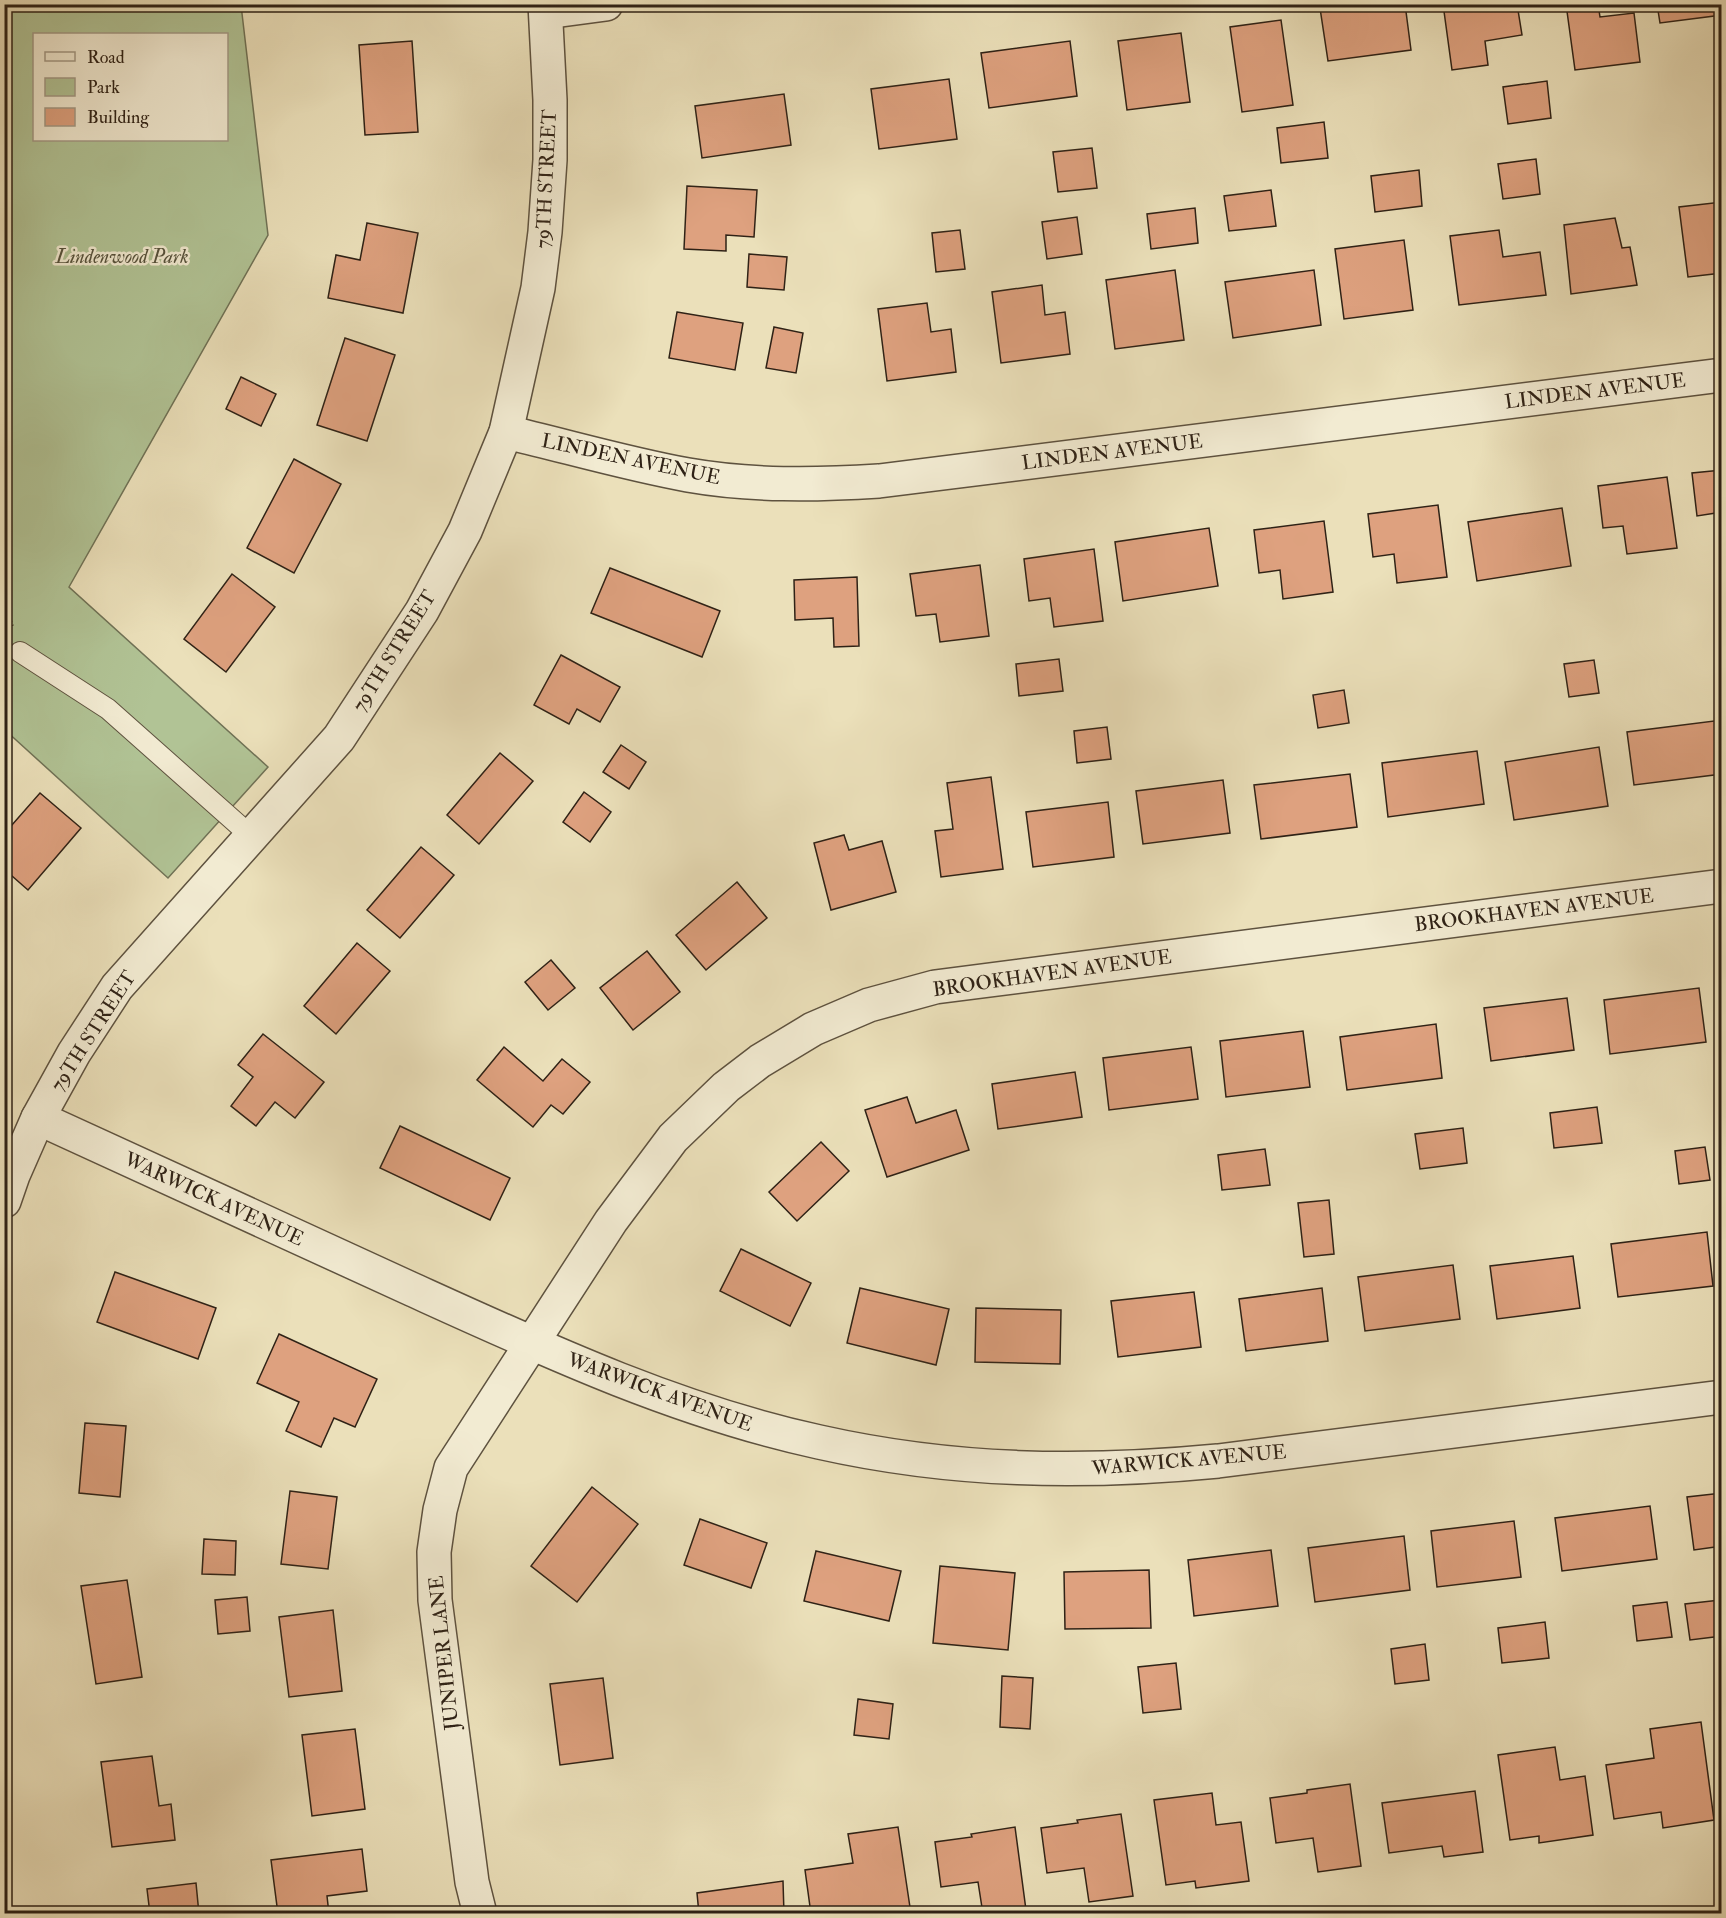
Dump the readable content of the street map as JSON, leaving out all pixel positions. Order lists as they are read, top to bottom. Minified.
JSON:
{"streets":{"street":["79TH STREET","LINDEN AVENUE","BROOKHAVEN AVENUE","WARWICK AVENUE","JUNIPER LANE"]},"crossings":[["79TH STREET","LINDEN AVENUE"],["79TH STREET","WARWICK AVENUE"],["BROOKHAVEN AVENUE","WARWICK AVENUE"],["BROOKHAVEN AVENUE","JUNIPER LANE"],["WARWICK AVENUE","JUNIPER LANE"]],"parks":["Lindenwood Park"],"legend":["Road","Park","Building"]}
